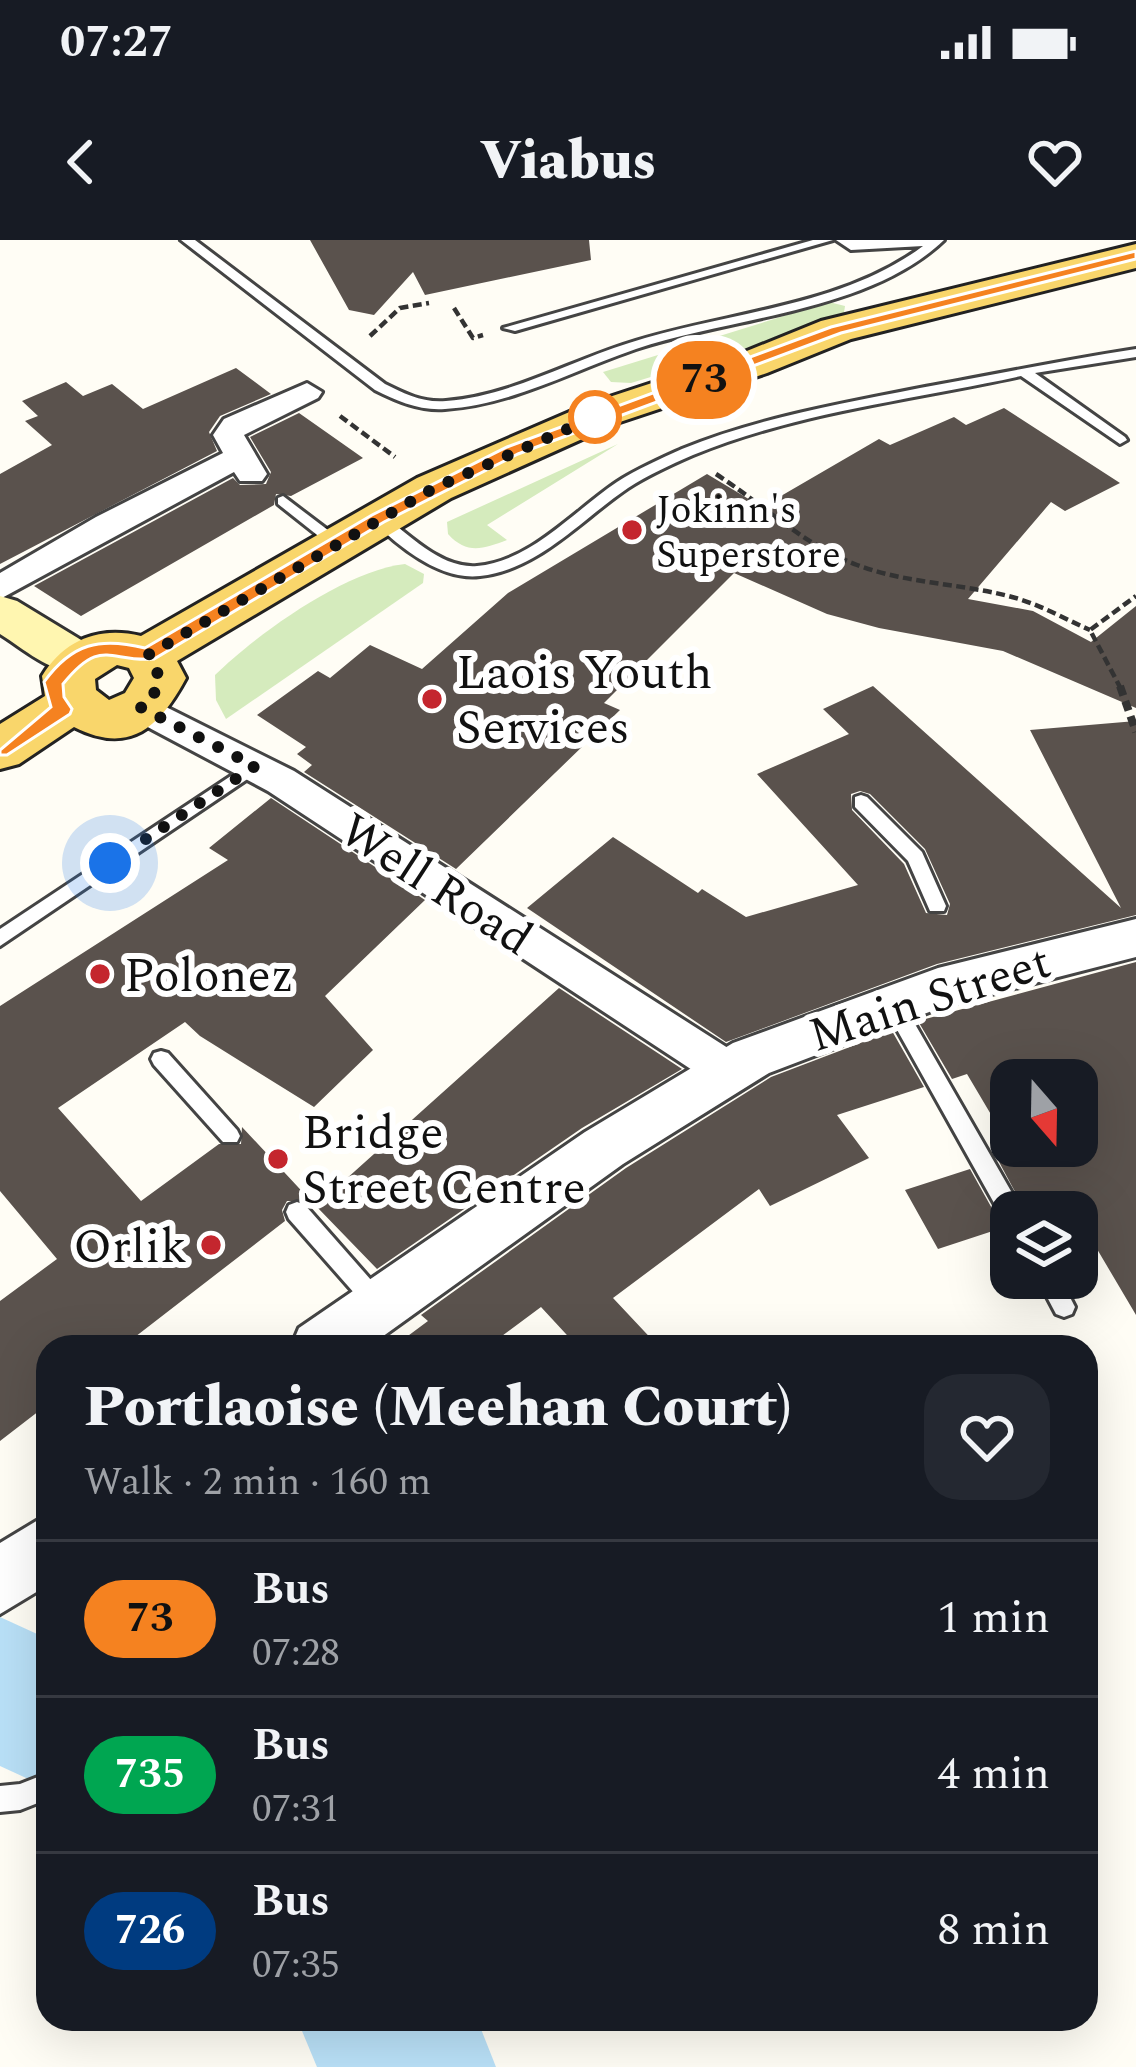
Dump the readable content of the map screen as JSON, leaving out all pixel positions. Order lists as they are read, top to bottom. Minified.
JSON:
{"streets":{"street":["Well Road","Main Street"]},"crossings":[["Well Road","Main Street"]],"places":["Jokinn's Superstore","Laois Youth Services","Polonez","Bridge Street Centre","Orlik"],"lines":["bus line 73"],"north":"bottom","page":{"status":"07:27","header":"Viabus","on_map":"73","heading":["Portlaoise (Meehan Court)","Walk · 2 min · 160 m"],"list":[{"mark":"73","name":"Bus","note":"07:28","value":"1 min"},{"mark":"735","name":"Bus","note":"07:31","value":"4 min"},{"mark":"726","name":"Bus","note":"07:35","value":"8 min"}]}}
